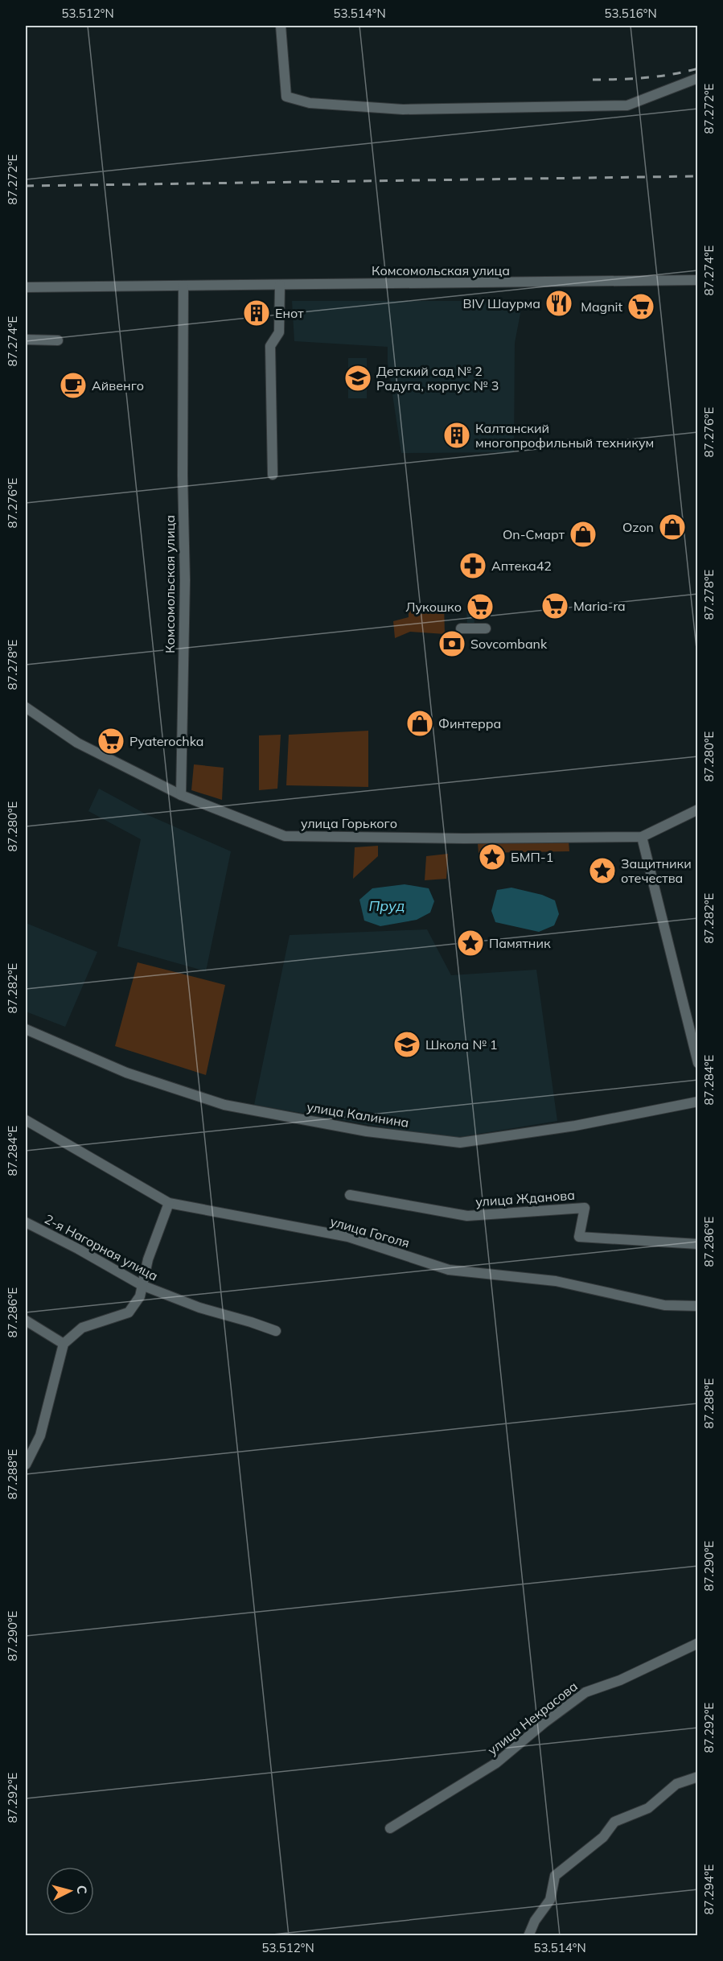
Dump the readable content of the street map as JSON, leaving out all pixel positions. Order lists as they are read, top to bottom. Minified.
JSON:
{"streets":{"street":["Комсомольская улица","улица Горького","улица Калинина","улица Жданова","улица Гоголя","2-я Нагорная улица","улица Некрасова"]},"crossings":[["Комсомольская улица","улица Горького"]],"water":["Пруд"],"places":{"restaurant":["BIV Шаурма"],"supermarket":["Magnit","Maria-ra","Лукошко","Pyaterochka"],"building":["Енот","Калтанский многопрофильный техникум"],"school or university":["Детский сад № 2 Радуга, корпус № 3","Школа № 1"],"cafe":["Айвенго"],"shop":["Ozon","On-Смарт","Финтерра"],"pharmacy":["Аптека42"],"bank":["Sovcombank"],"place":["БМП-1","Защитники отечества","Памятник"]},"north":"right","coordinates":["53.512°N","53.514°N","53.516°N","87.272°E","87.274°E","87.276°E","87.278°E","87.280°E","87.282°E","87.284°E","87.286°E","87.288°E","87.290°E","87.292°E","87.294°E"]}
